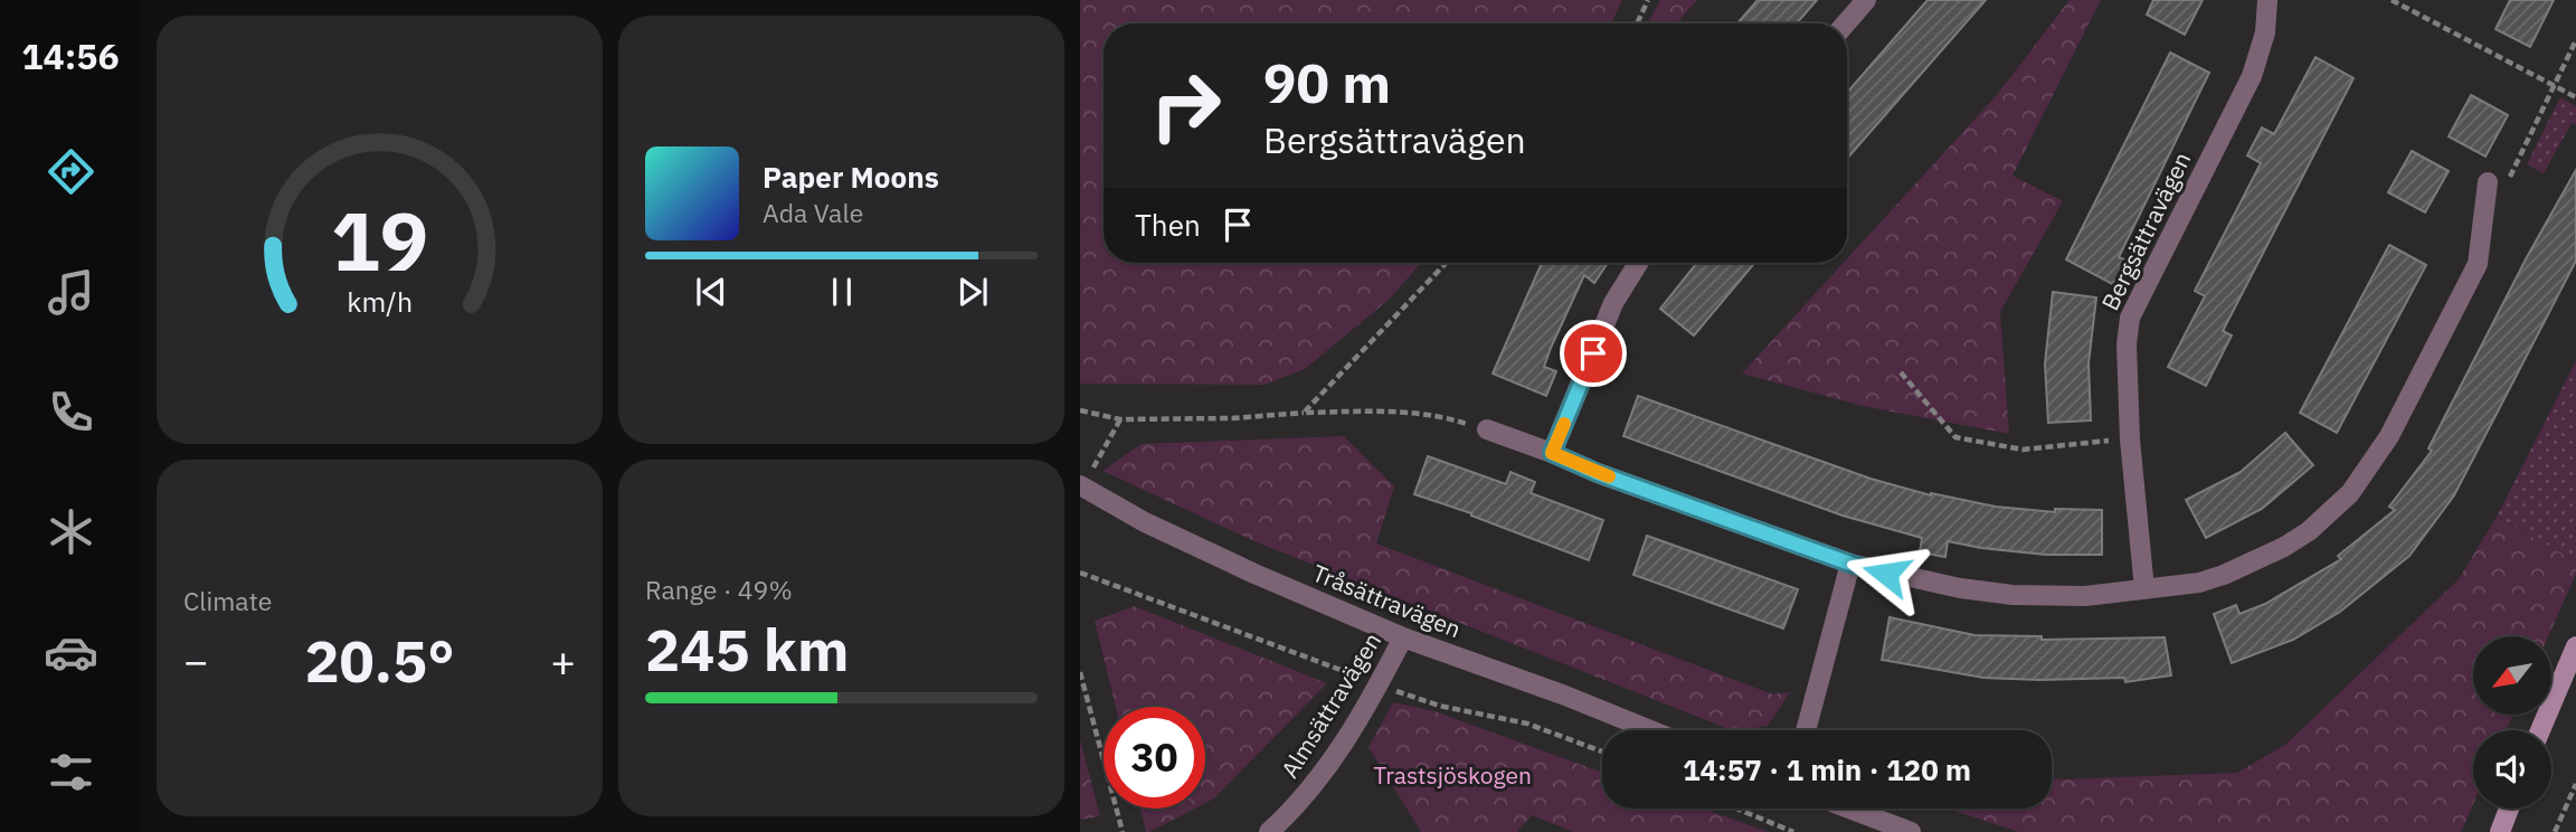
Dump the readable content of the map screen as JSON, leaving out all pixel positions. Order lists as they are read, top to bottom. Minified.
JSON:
{"streets":{"street":["Bergsättravägen","Tråsättravägen","Almsättravägen"]},"crossings":[["Tråsättravägen","Almsättravägen"]],"parks":["Trastsjöskogen"],"north":"bottom left","page":{"tabs":"14:56","turn":["90 m","Bergsättravägen"],"song":["Paper Moons","Ada Vale"],"then":"Then","tile":["Climate",["Range · 49%","245 km"]],"heat":["−","20.5°","+"],"limit":"30","trip":"14:57 · 1 min · 120 m","gauge":["19","km/h"]}}
